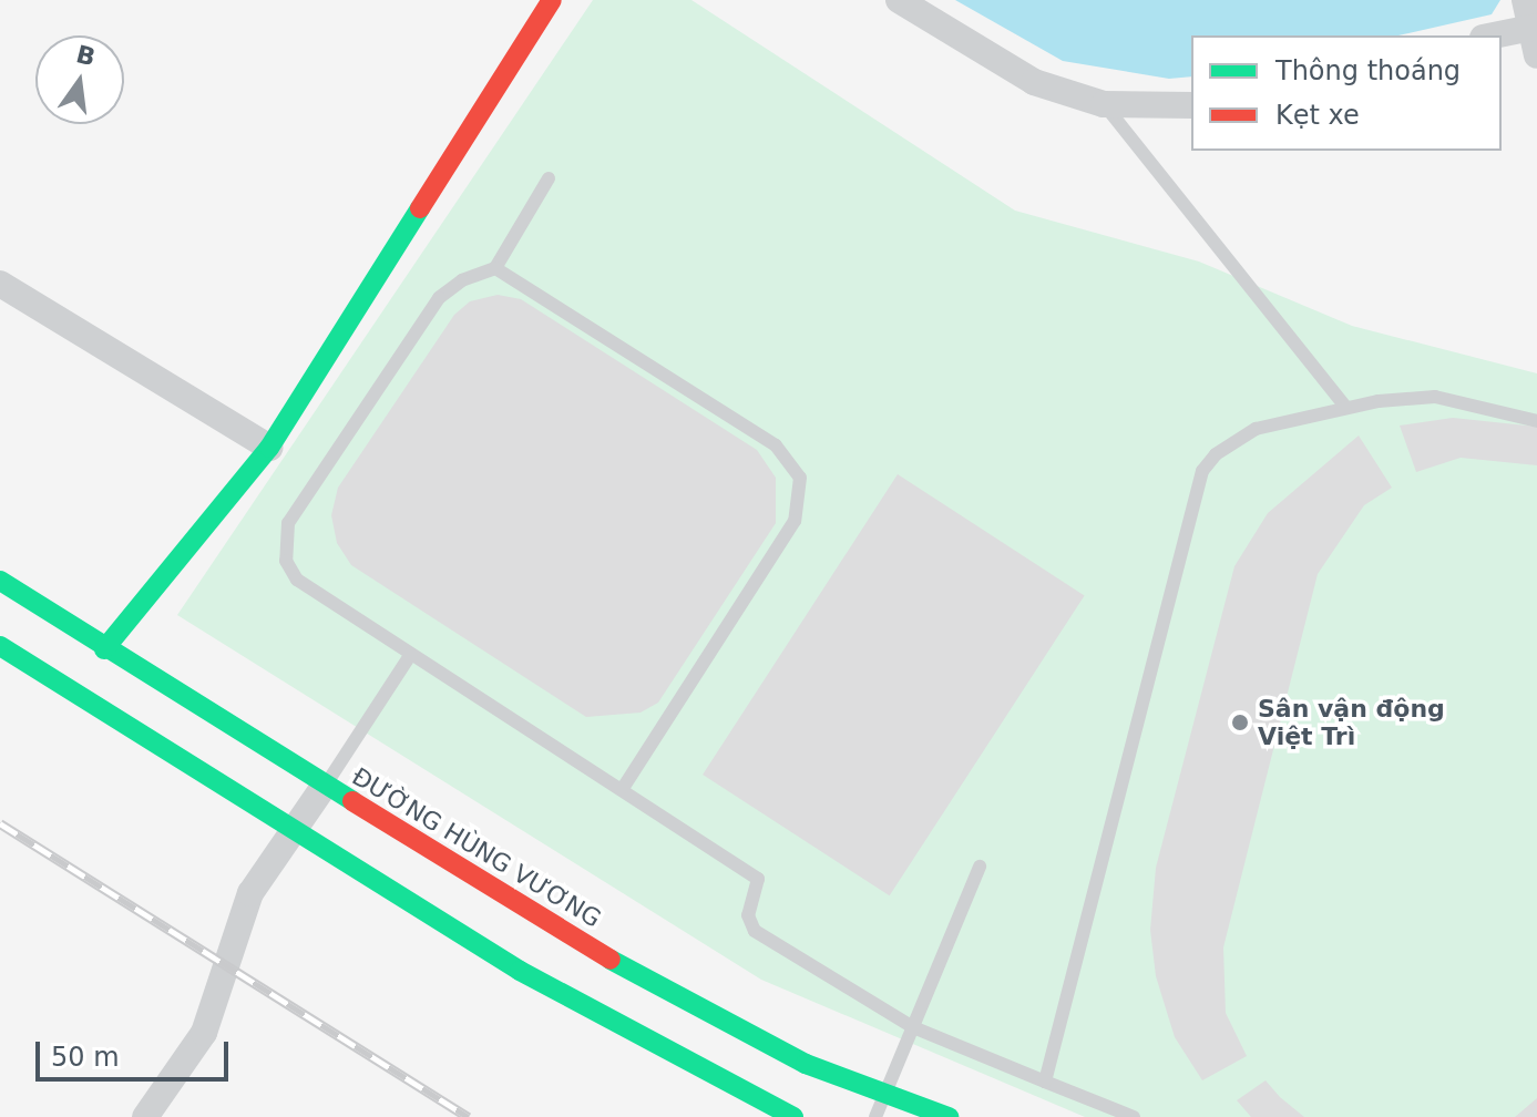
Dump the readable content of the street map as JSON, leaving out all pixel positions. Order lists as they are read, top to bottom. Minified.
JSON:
{"streets":{"main road":["ĐƯỜNG HÙNG VƯƠNG"]},"places":["Sân vận động Việt Trì"],"legend":["Thông thoáng","Kẹt xe"],"scale_bar":"50 m","north":"top"}
